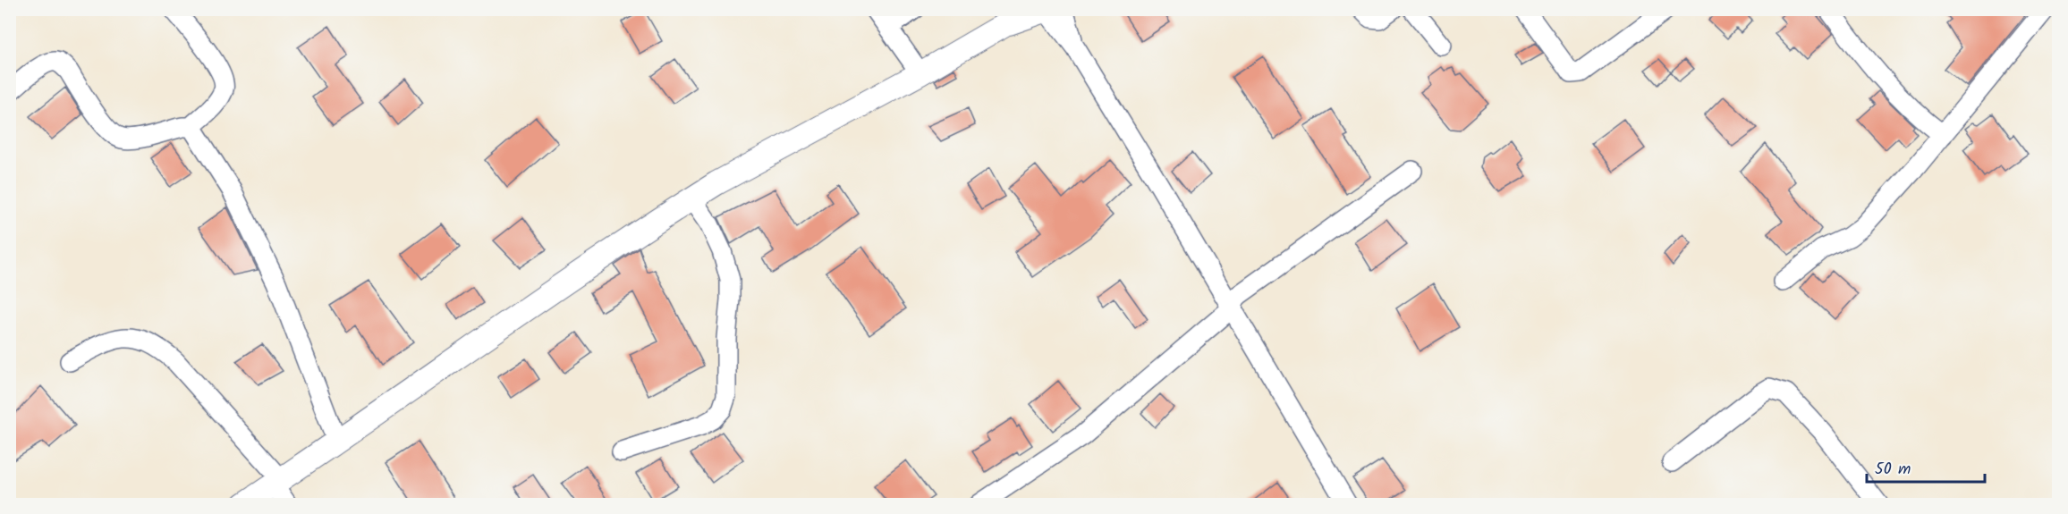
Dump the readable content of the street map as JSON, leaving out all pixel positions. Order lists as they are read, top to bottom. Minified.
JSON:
{"scale_bar":"50 m"}
